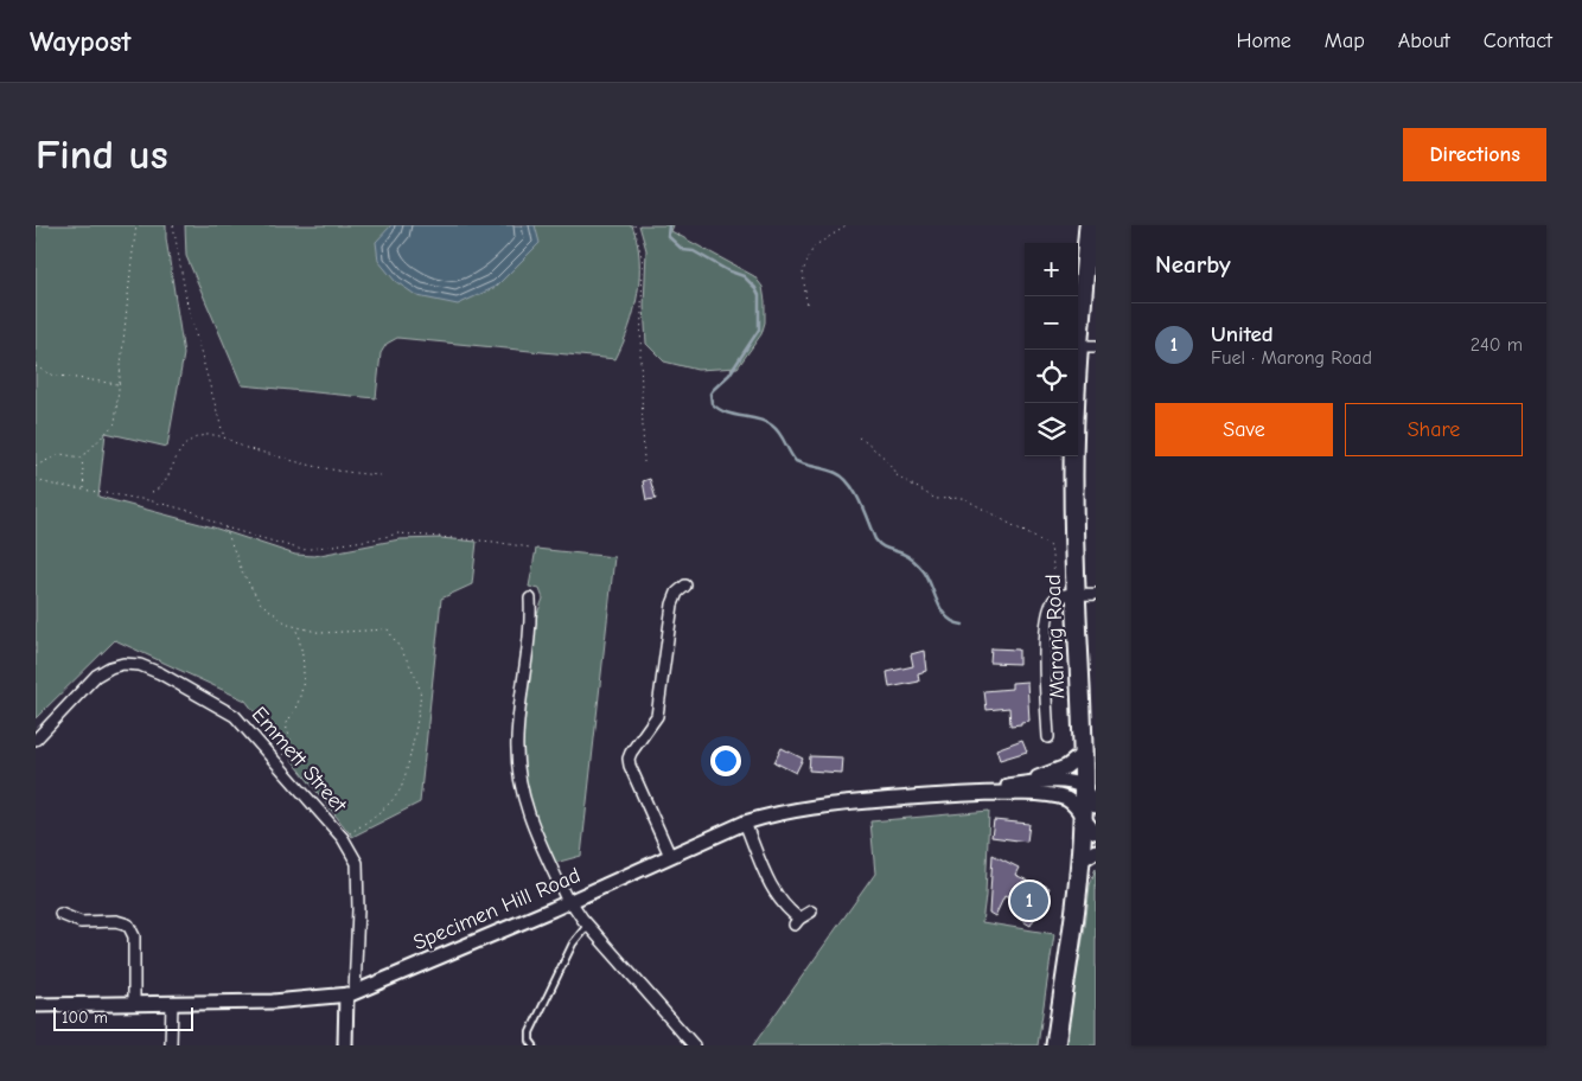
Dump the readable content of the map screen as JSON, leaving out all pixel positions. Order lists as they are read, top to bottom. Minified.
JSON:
{"streets":{"highway":["Marong Road"],"main road":["Specimen Hill Road"],"street":["Emmett Street"]},"crossings":[["Marong Road","Specimen Hill Road"],["Emmett Street","Specimen Hill Road"]],"scale_bar":"100 m","page":{"header":"Waypost","nav":["Home","Map","About","Contact"],"buttons":["Directions",["Save","Share"]],"title":"Find us","heading":"Nearby","map_buttons":["+","−"],"list":[{"mark":"1","name":"United","note":"Fuel · Marong Road","value":"240 m"}],"pins":"1","scale":"100 m"}}
